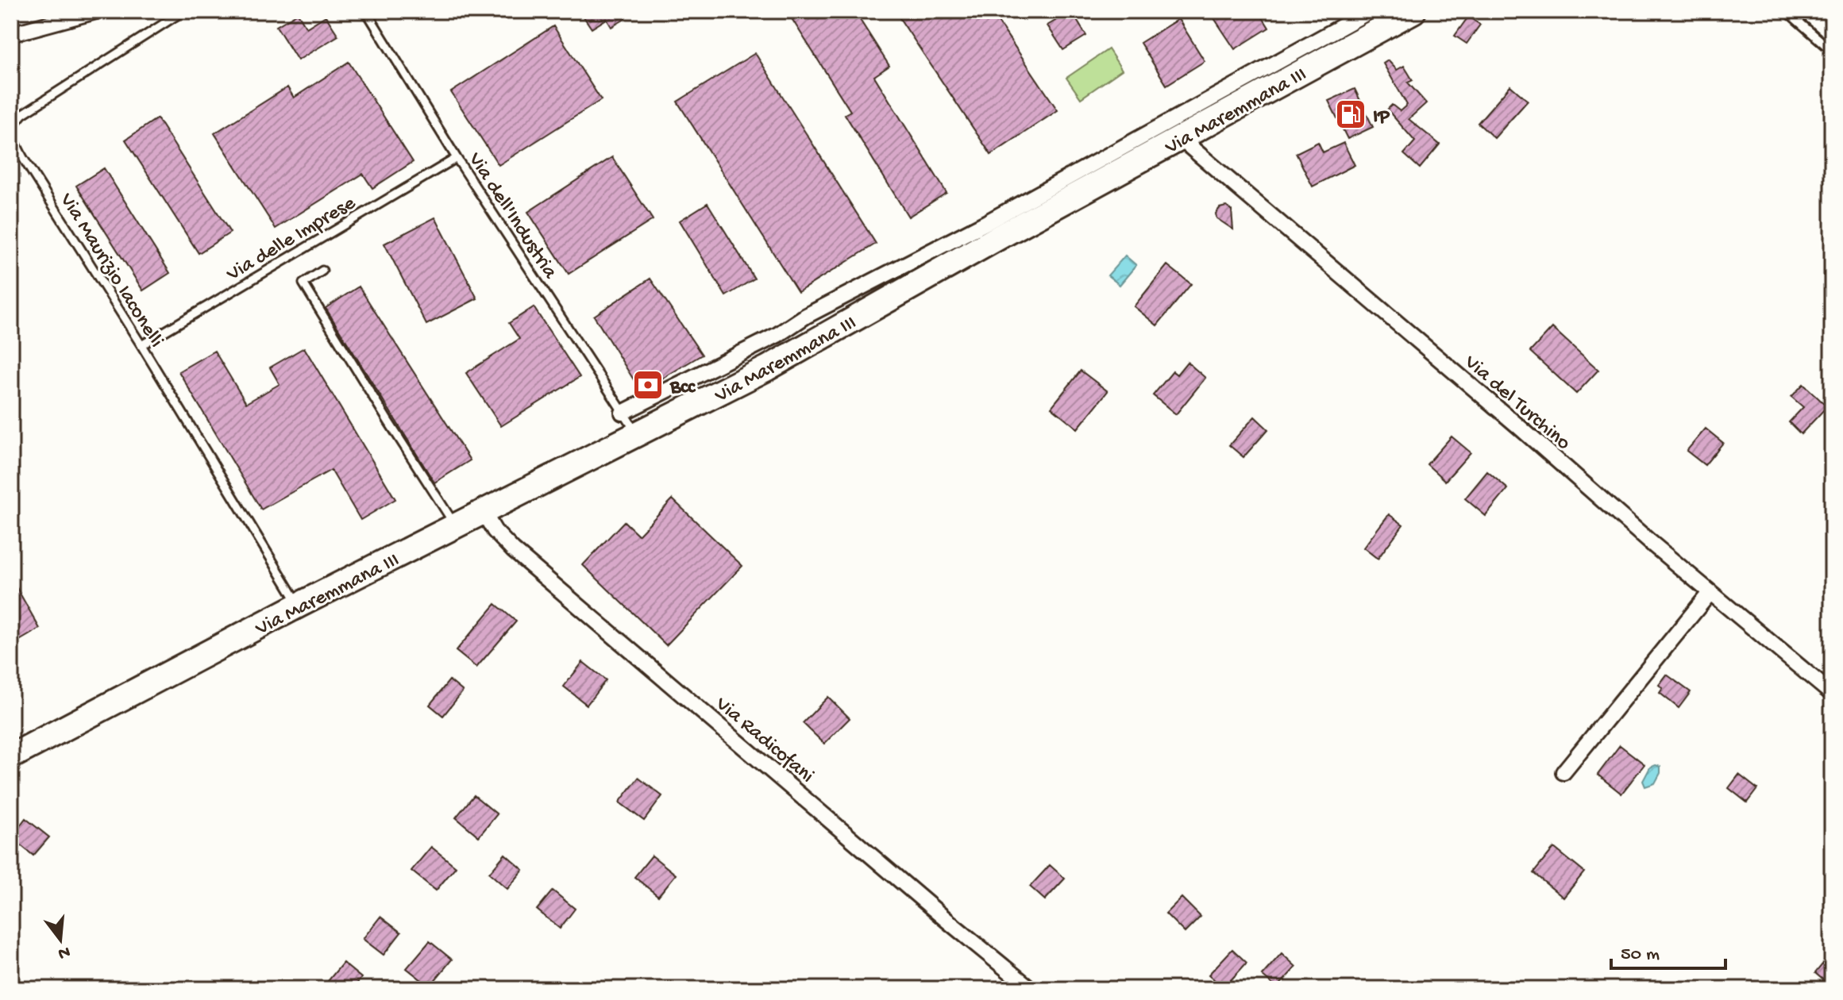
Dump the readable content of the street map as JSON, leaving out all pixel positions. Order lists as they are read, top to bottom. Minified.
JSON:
{"streets":{"main road":["Via Maremmana III"],"street":["Via del Turchino","Via Radicofani"],"lane":["Via dell'Industria","Via delle Imprese","Via Maurizio Iaconelli"]},"crossings":[["Via Maremmana III","Via dell'Industria"],["Via Maremmana III","Via Maurizio Iaconelli"],["Via Maremmana III","Via del Turchino"],["Via Maremmana III","Via Radicofani"],["Via dell'Industria","Via delle Imprese"],["Via delle Imprese","Via Maurizio Iaconelli"]],"places":{"fuel station":["IP"],"bank":["Bcc"]},"scale_bar":"50 m","north":"bottom"}
